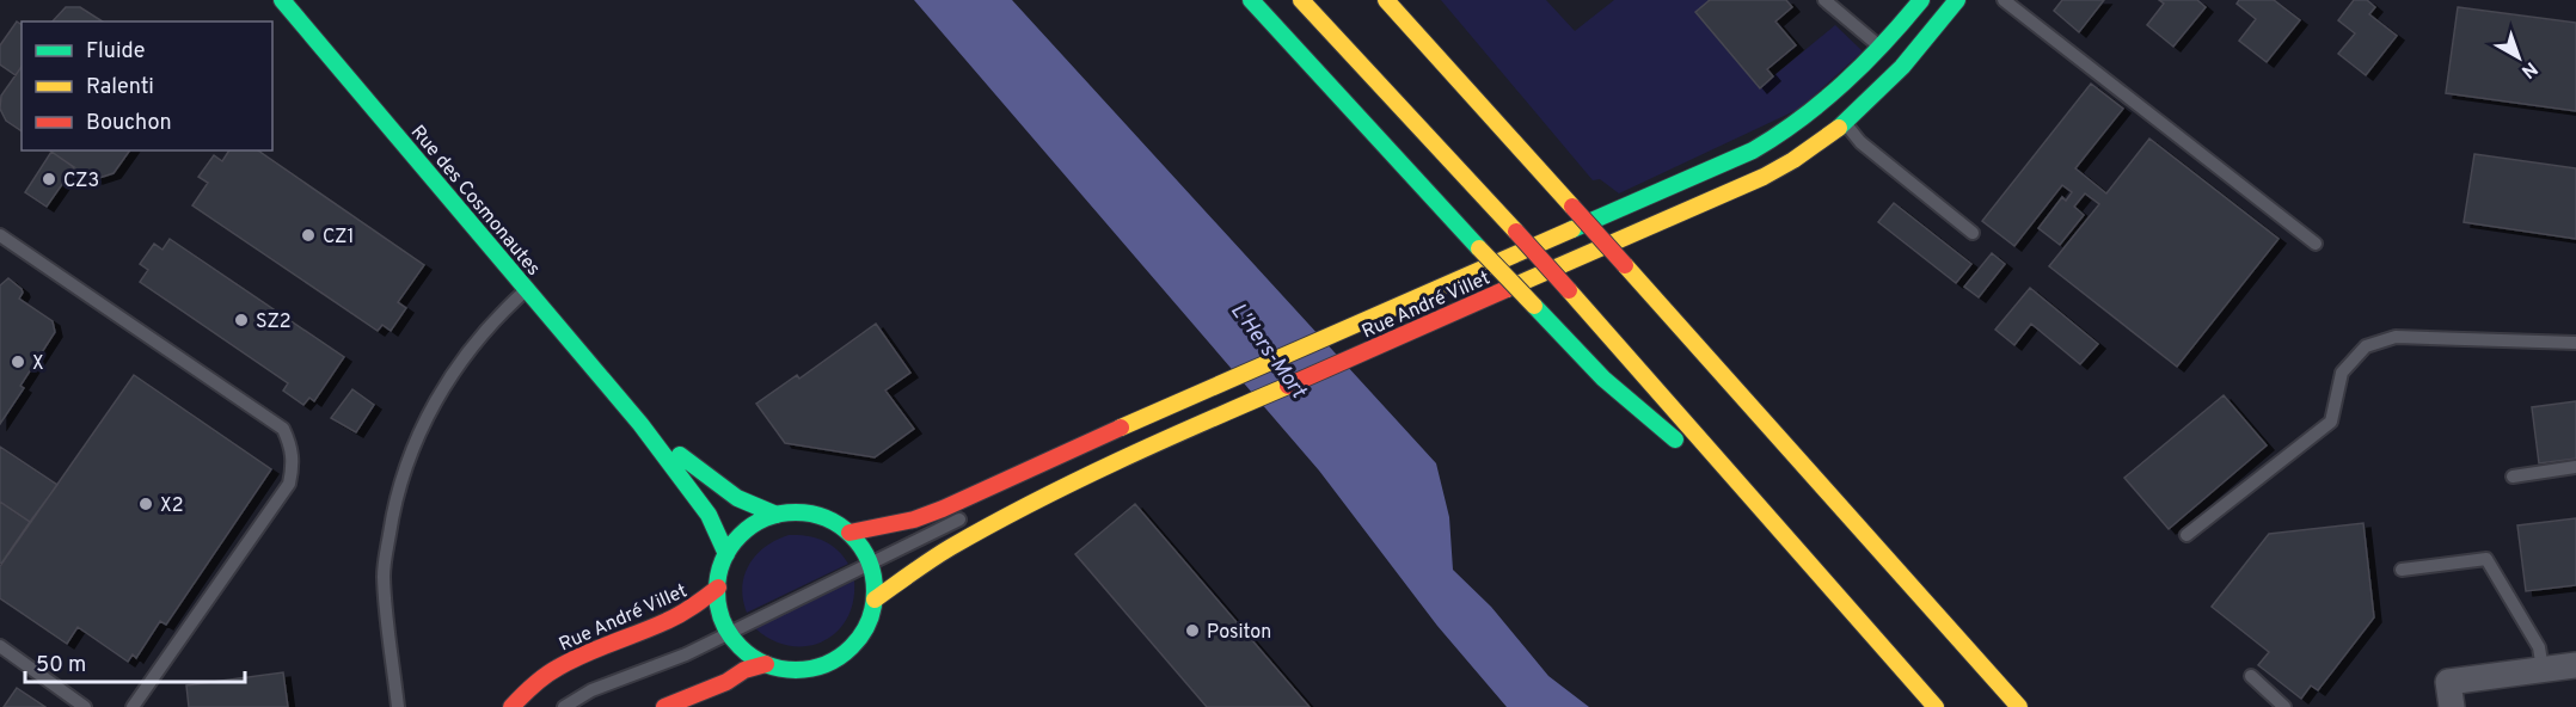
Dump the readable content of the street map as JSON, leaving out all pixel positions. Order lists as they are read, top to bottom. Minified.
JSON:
{"streets":{"main road":["Rue des Cosmonautes","Rue André Villet"]},"water":["L'Hers-Mort"],"places":["CZ3","CZ1","SZ2","X","X2","Positon"],"legend":["Fluide","Ralenti","Bouchon"],"scale_bar":"50 m","north":"bottom right"}
